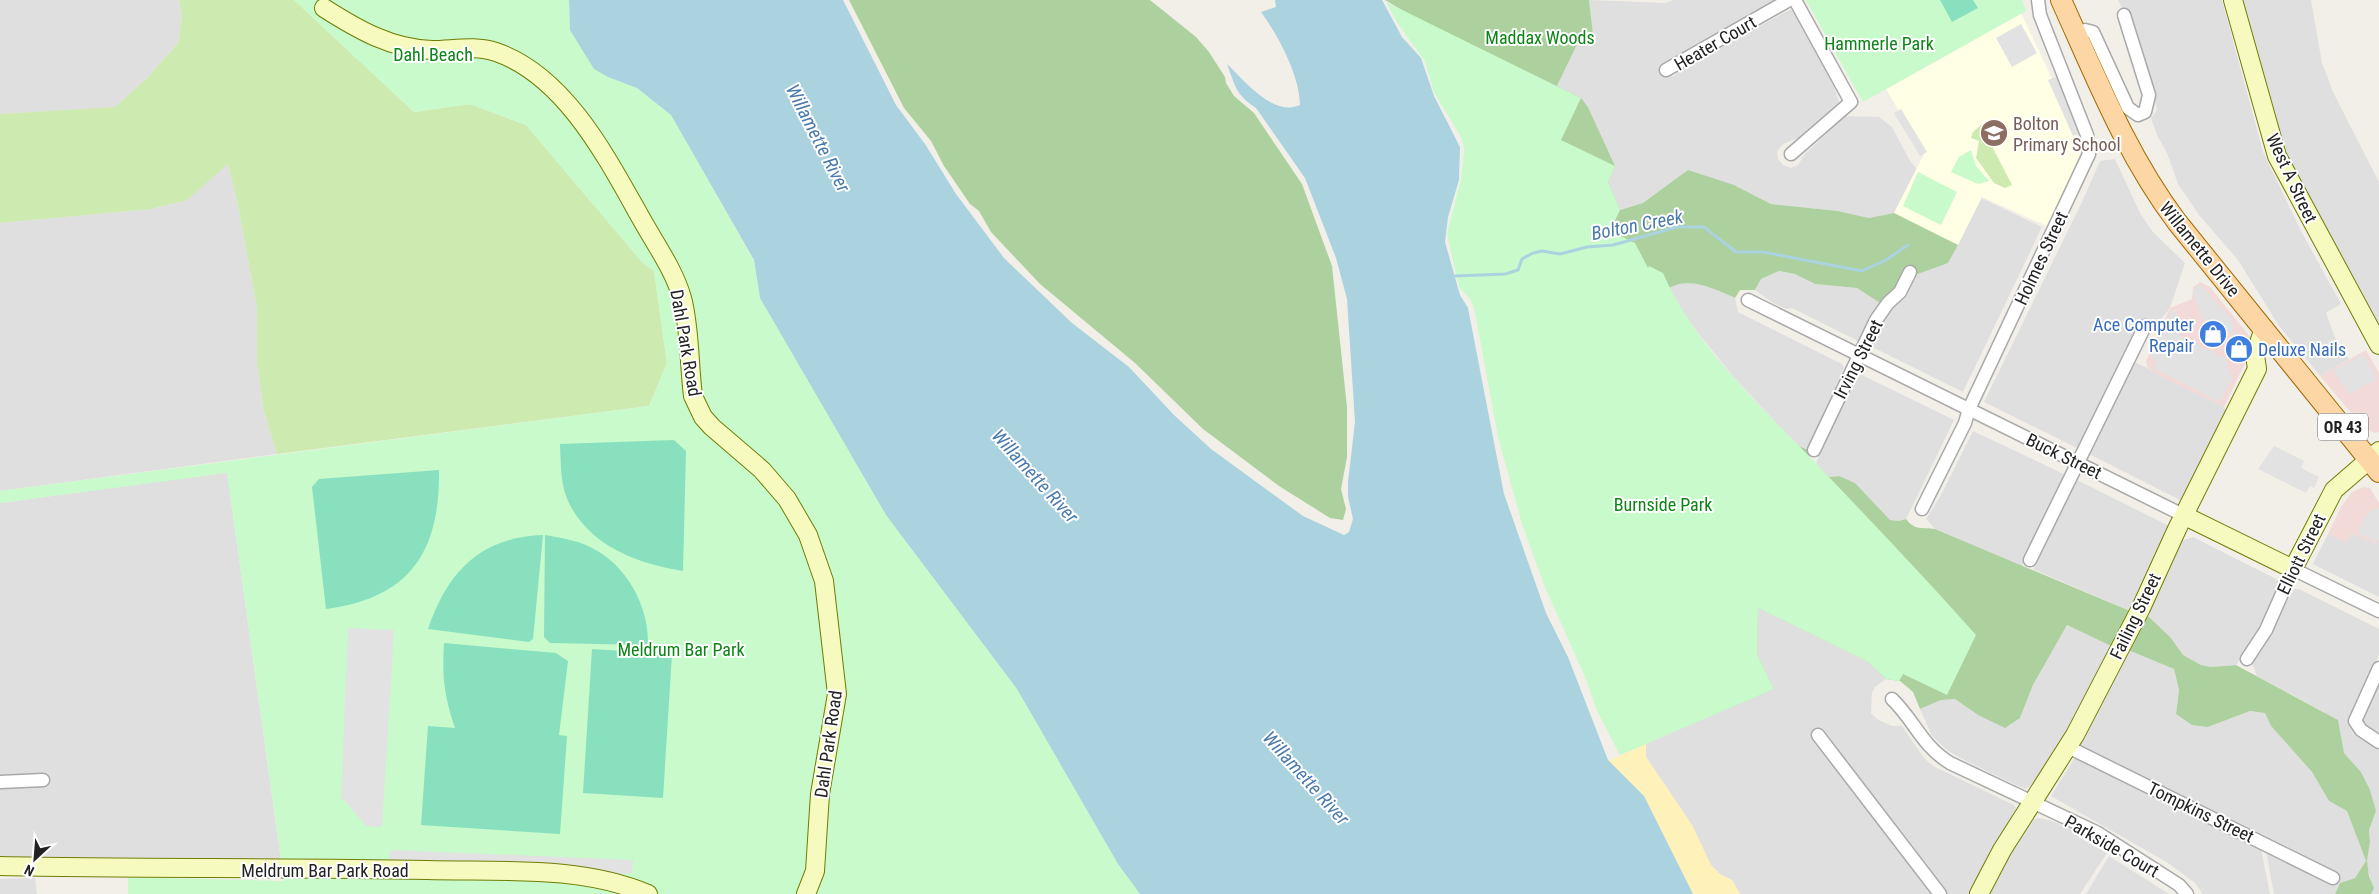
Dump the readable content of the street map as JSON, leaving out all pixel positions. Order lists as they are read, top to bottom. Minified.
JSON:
{"streets":{"main road":["Willamette Drive","OR 43"],"street":["Heater Court","West A Street","Holmes Street","Dahl Park Road","Irving Street","Buck Street","Elliott Street","Failing Street","Tompkins Street","Parkside Court","Meldrum Bar Park Road"]},"crossings":[["Willamette Drive","Elliott Street"],["Willamette Drive","Failing Street"],["Holmes Street","Buck Street"],["Irving Street","Buck Street"],["Buck Street","Elliott Street"],["Buck Street","Failing Street"],["Failing Street","Tompkins Street"],["Failing Street","Parkside Court"]],"water":["Willamette River","Bolton Creek"],"parks":["Maddax Woods","Hammerle Park","Dahl Beach","Burnside Park","Meldrum Bar Park"],"places":{"school or university":["Bolton Primary School"],"shop":["Ace Computer Repair","Deluxe Nails"]},"north":"bottom left"}
